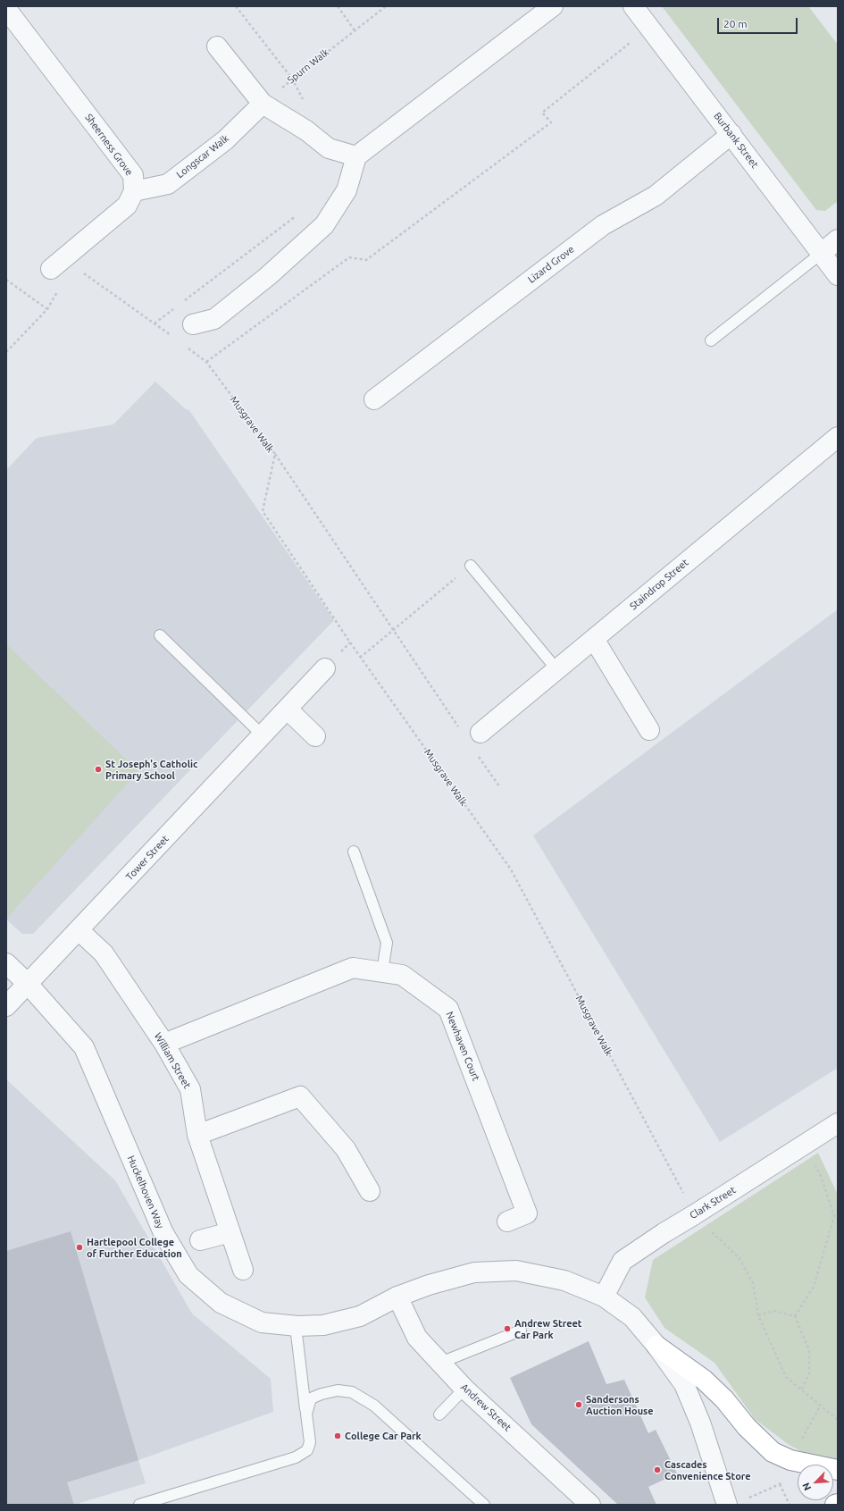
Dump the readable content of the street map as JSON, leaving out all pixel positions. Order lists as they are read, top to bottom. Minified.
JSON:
{"streets":{"street":["Burbank Street","Sheerness Grove","Longscar Walk","Lizard Grove","Staindrop Street","Tower Street","Newhaven Court","William Street","Huckelhoven Way","Clark Street","Andrew Street"],"path":["Spurn Walk","Musgrave Walk"]},"crossings":[["Spurn Walk","Longscar Walk"],["Burbank Street","Lizard Grove"],["Burbank Street","Musgrave Walk"],["Sheerness Grove","Longscar Walk"],["Tower Street","William Street"],["Tower Street","Huckelhoven Way"],["Newhaven Court","William Street"],["Huckelhoven Way","Clark Street"],["Huckelhoven Way","Andrew Street"]],"places":["St Joseph's Catholic Primary School","Hartlepool College of Further Education","Andrew Street Car Park","Sandersons Auction House","College Car Park","Cascades Convenience Store"],"scale_bar":"20 m","north":"bottom left"}
